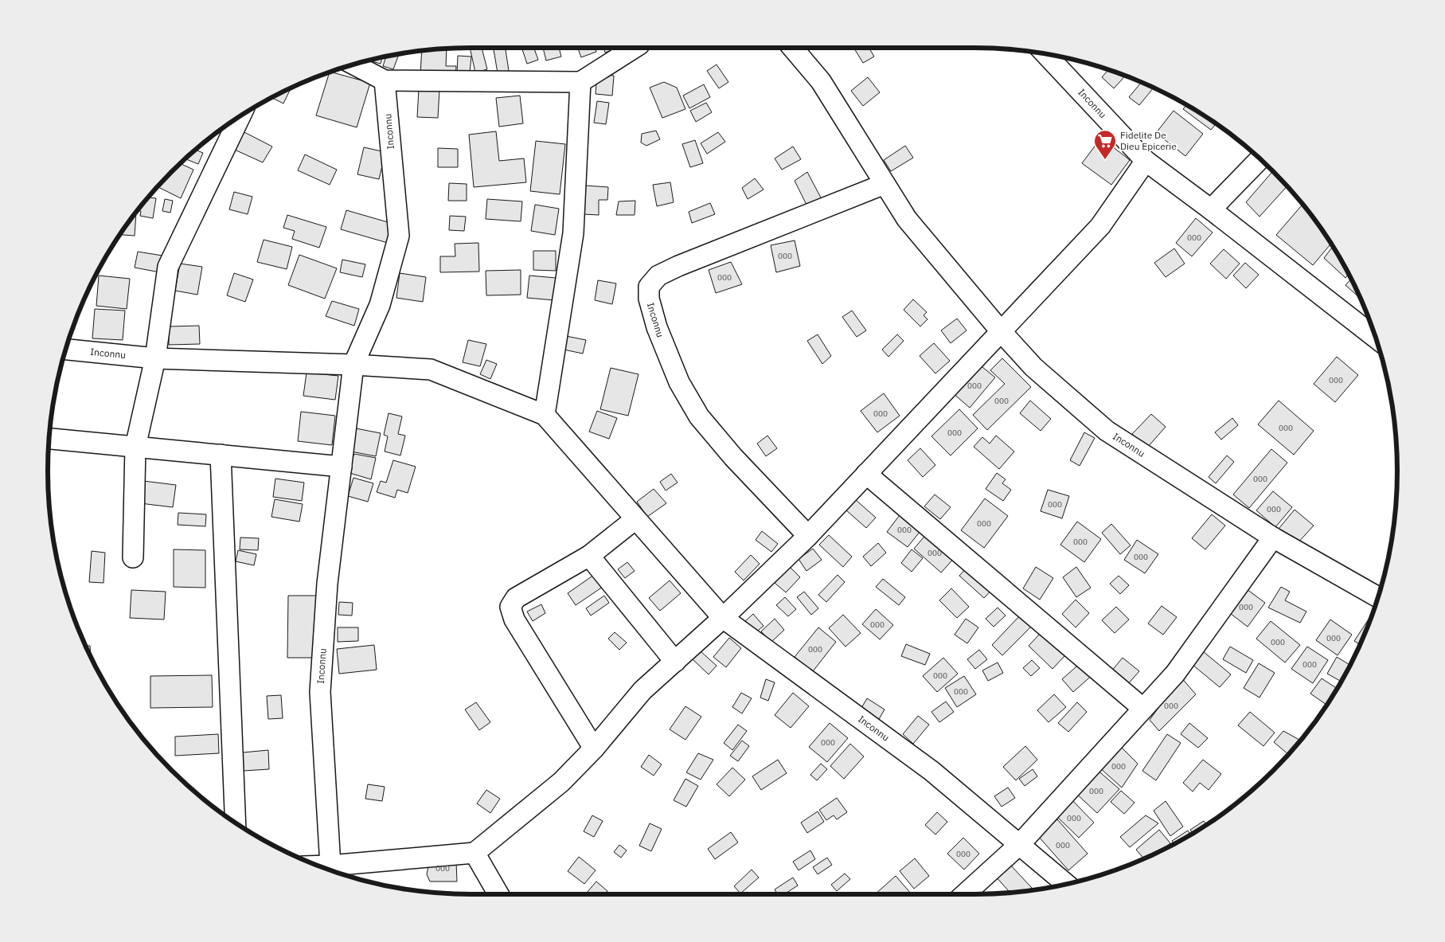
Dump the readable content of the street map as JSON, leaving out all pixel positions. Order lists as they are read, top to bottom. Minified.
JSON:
{"streets":{"street":["Inconnu"]},"places":{"supermarket":["Fidelite De Dieu Epicerie"]},"house_numbers":["000","000","000","000","000","000","000","000","000","000","000","000","000","000","000","000","000","000","000","000","000","000","000","000","000","000","000","000","000","000","000","000","000"]}
